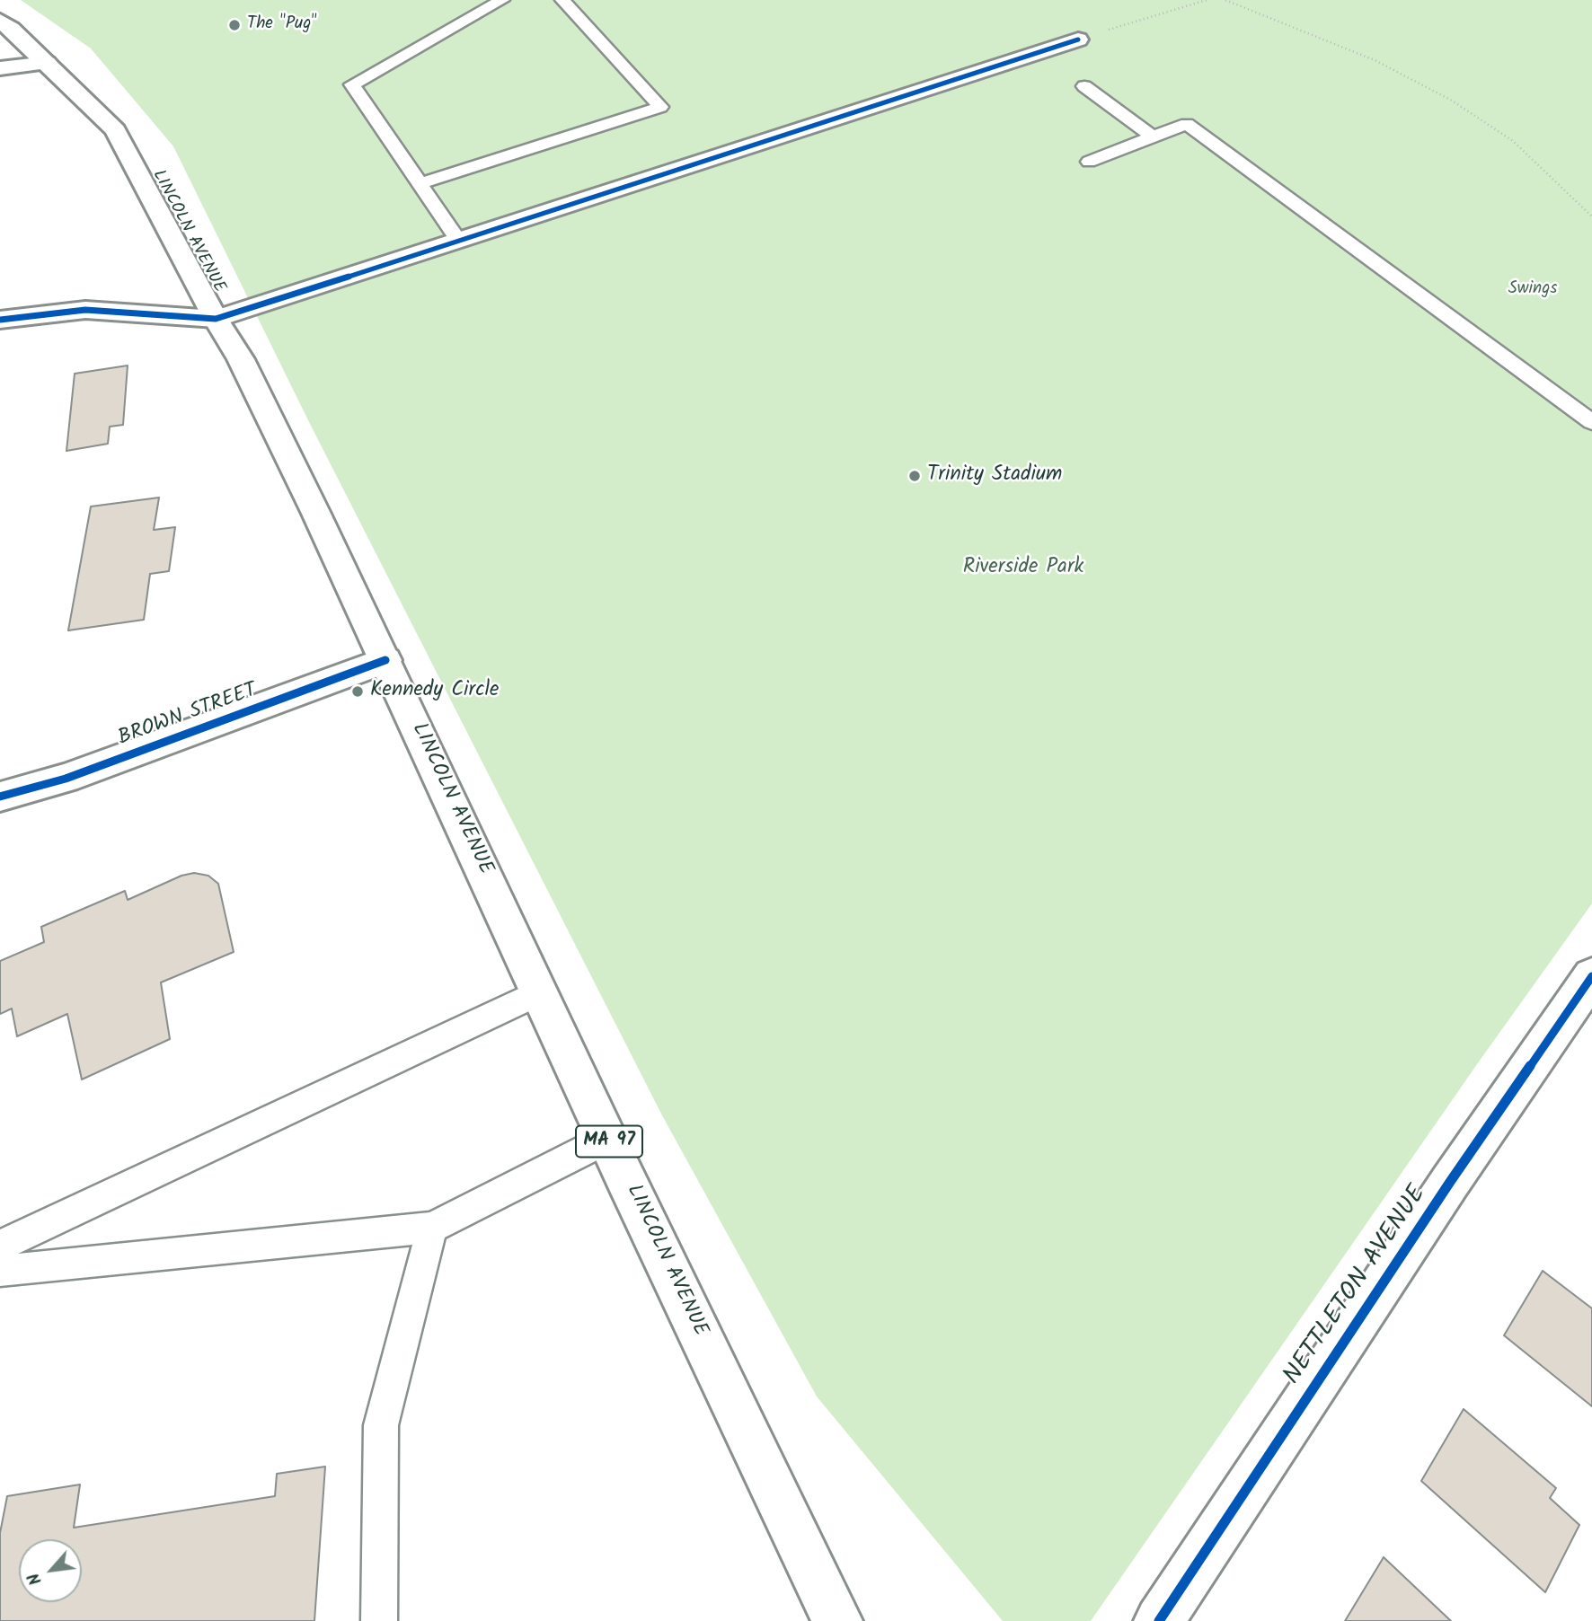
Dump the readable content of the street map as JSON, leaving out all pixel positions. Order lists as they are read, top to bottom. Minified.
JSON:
{"streets":{"street":["LINCOLN AVENUE","BROWN STREET","MA 97","NETTLETON AVENUE"]},"crossings":[["LINCOLN AVENUE","BROWN STREET"]],"parks":["Swings","Riverside Park"],"places":["The \"Pug\"","Trinity Stadium","Kennedy Circle"],"north":"bottom left"}
